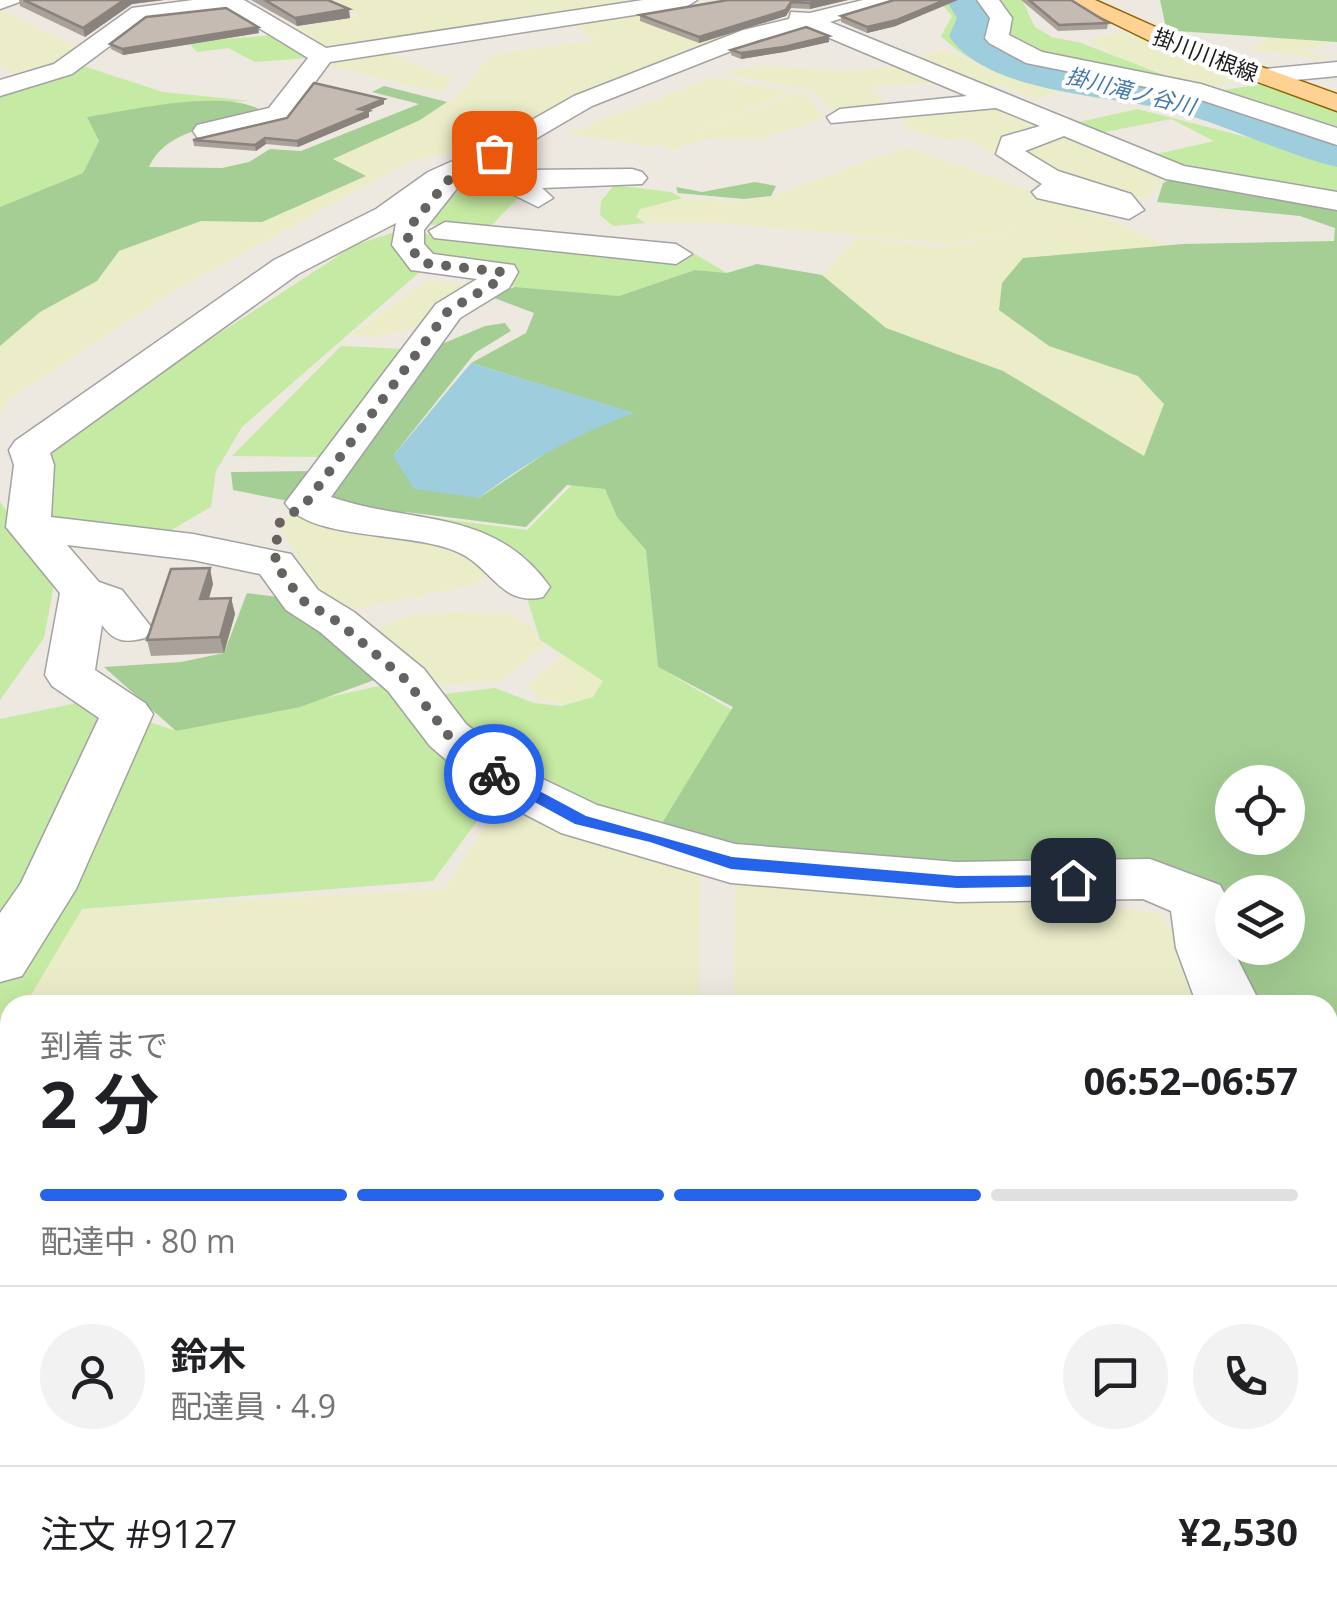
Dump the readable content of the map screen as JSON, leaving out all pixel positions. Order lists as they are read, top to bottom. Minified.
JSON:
{"streets":{"main road":["掛川川根線"]},"water":["掛川滝ノ谷川"],"page":{"heading":["2 分","到着まで","06:52–06:57"],"panel":["鈴木","配達員 · 4.9","注文 #9127","¥2,530"],"bar":"配達中 · 80 m"}}
